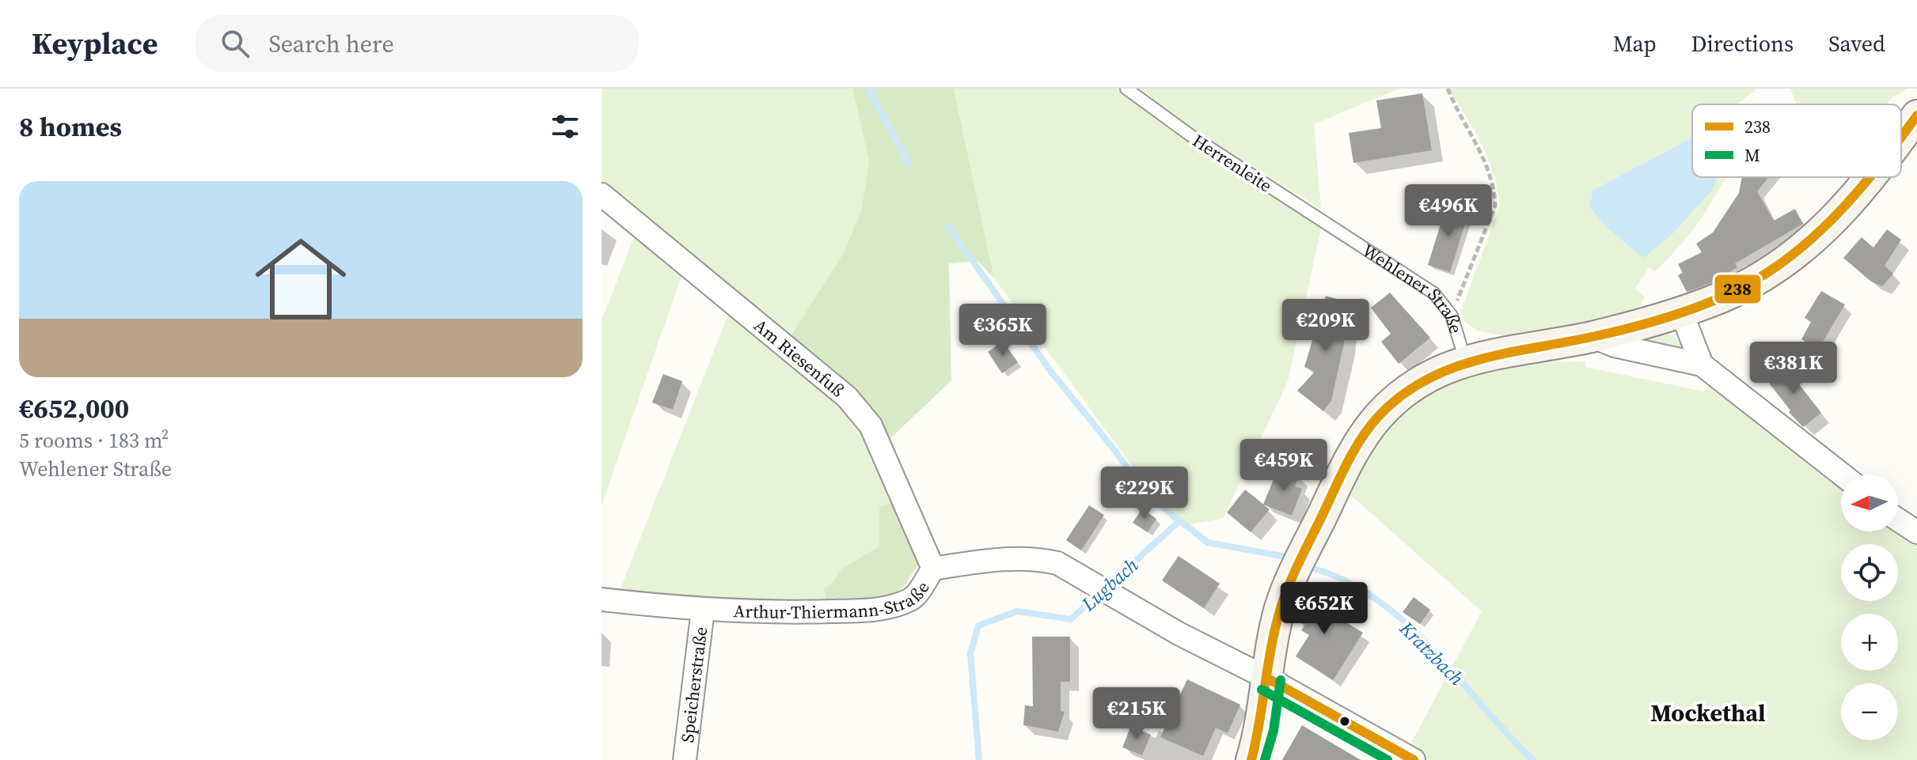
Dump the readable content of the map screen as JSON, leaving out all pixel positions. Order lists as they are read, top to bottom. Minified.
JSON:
{"streets":{"street":["Wehlener Straße","Am Riesenfuß","Arthur-Thiermann-Straße","Speicherstraße"],"lane":["Herrenleite"]},"crossings":[["Herrenleite","Wehlener Straße"],["Wehlener Straße","Arthur-Thiermann-Straße"],["Am Riesenfuß","Arthur-Thiermann-Straße"],["Arthur-Thiermann-Straße","Speicherstraße"]],"districts":["Mockethal"],"water":["Lugbach","Kratzbach"],"lines":["transit line 238","transit line M"],"legend":["238","M"],"north":"left","page":{"header":"Keyplace","search":"Search here","nav":["Map","Directions","Saved"],"heading":"8 homes","list":[{"name":"€652,000","note":"5 rooms · 183 m² · Wehlener Straße"}],"price":["€496K","€209K","€365K","€381K","€459K","€229K","€652K","€215K"],"map_buttons":["+","−"]}}
